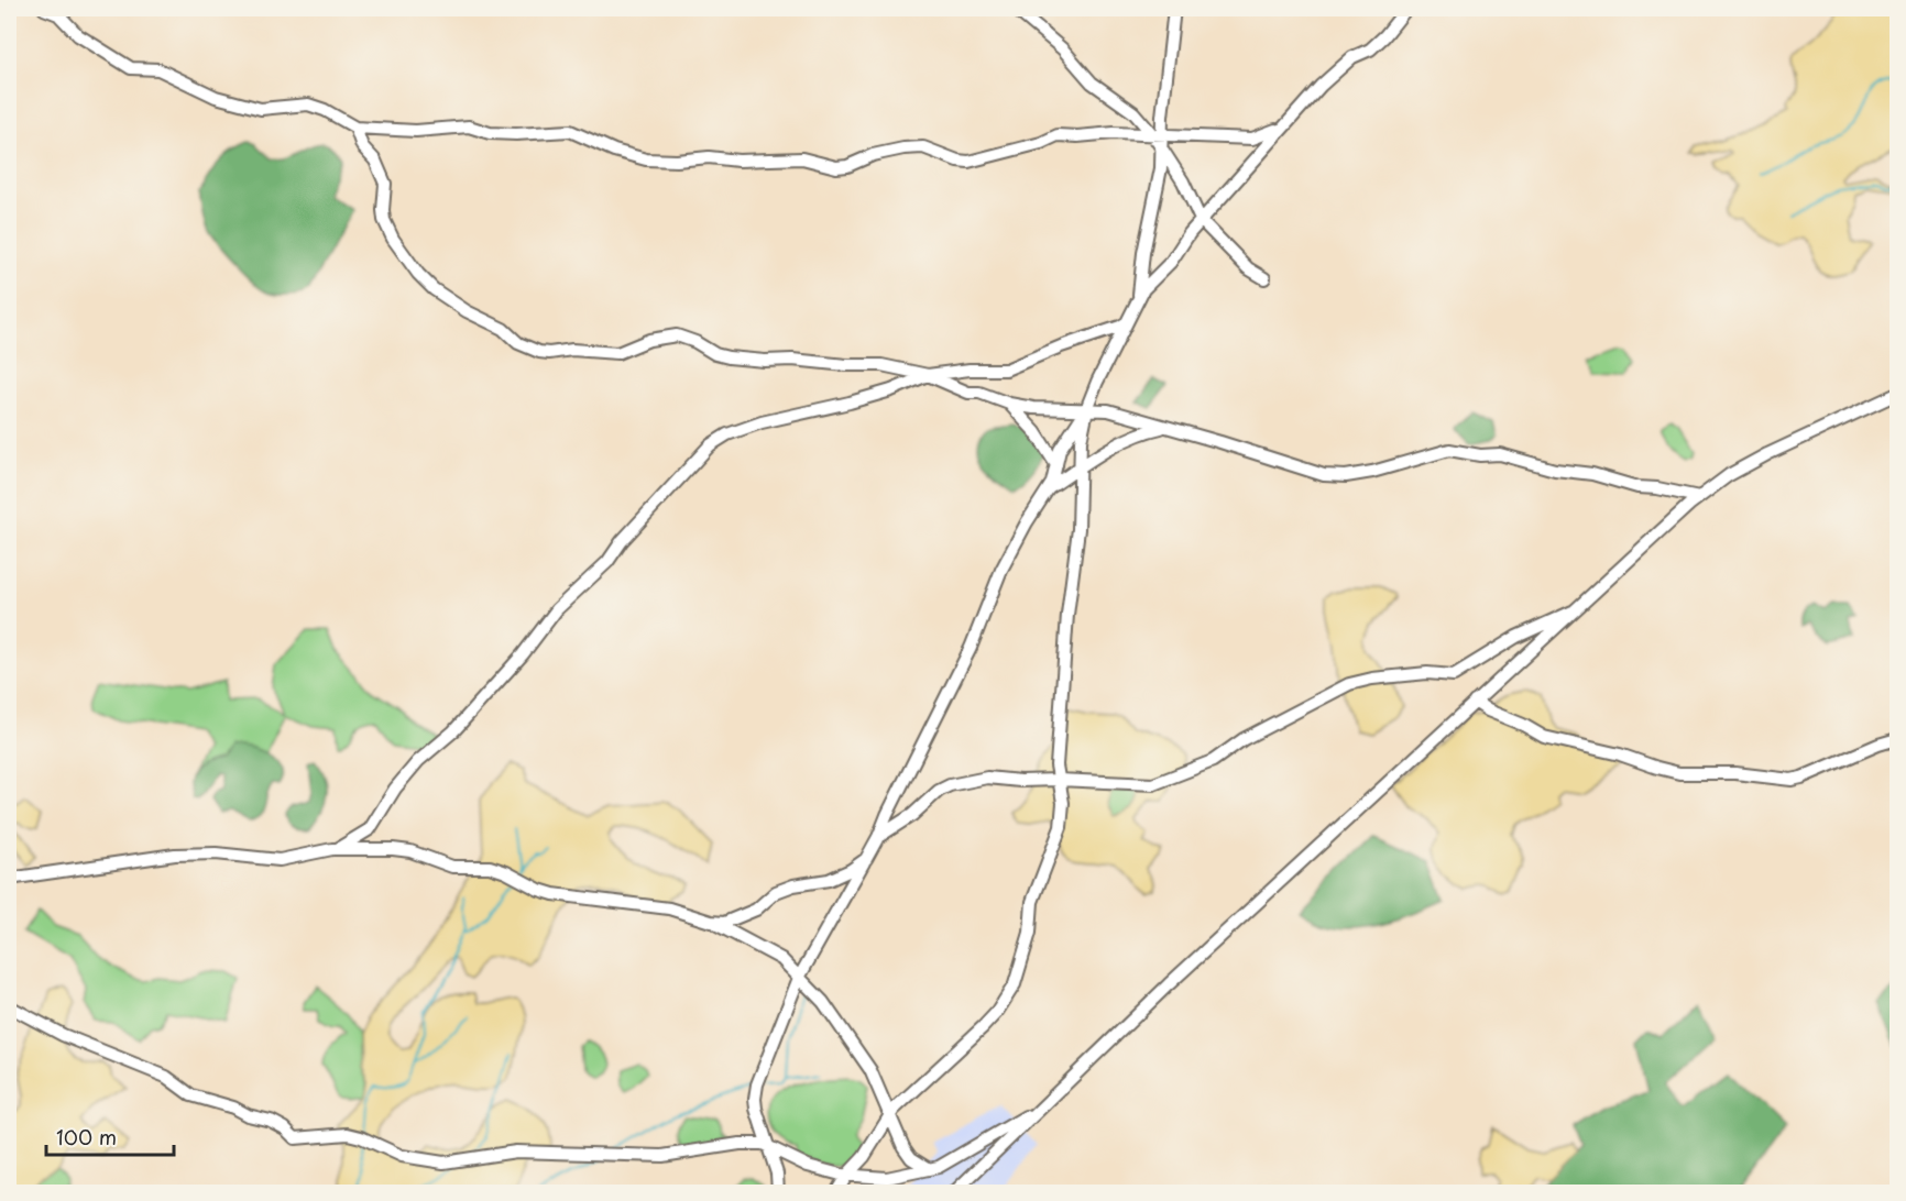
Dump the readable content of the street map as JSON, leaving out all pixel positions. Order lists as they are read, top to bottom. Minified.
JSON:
{"scale_bar":"100 m"}
